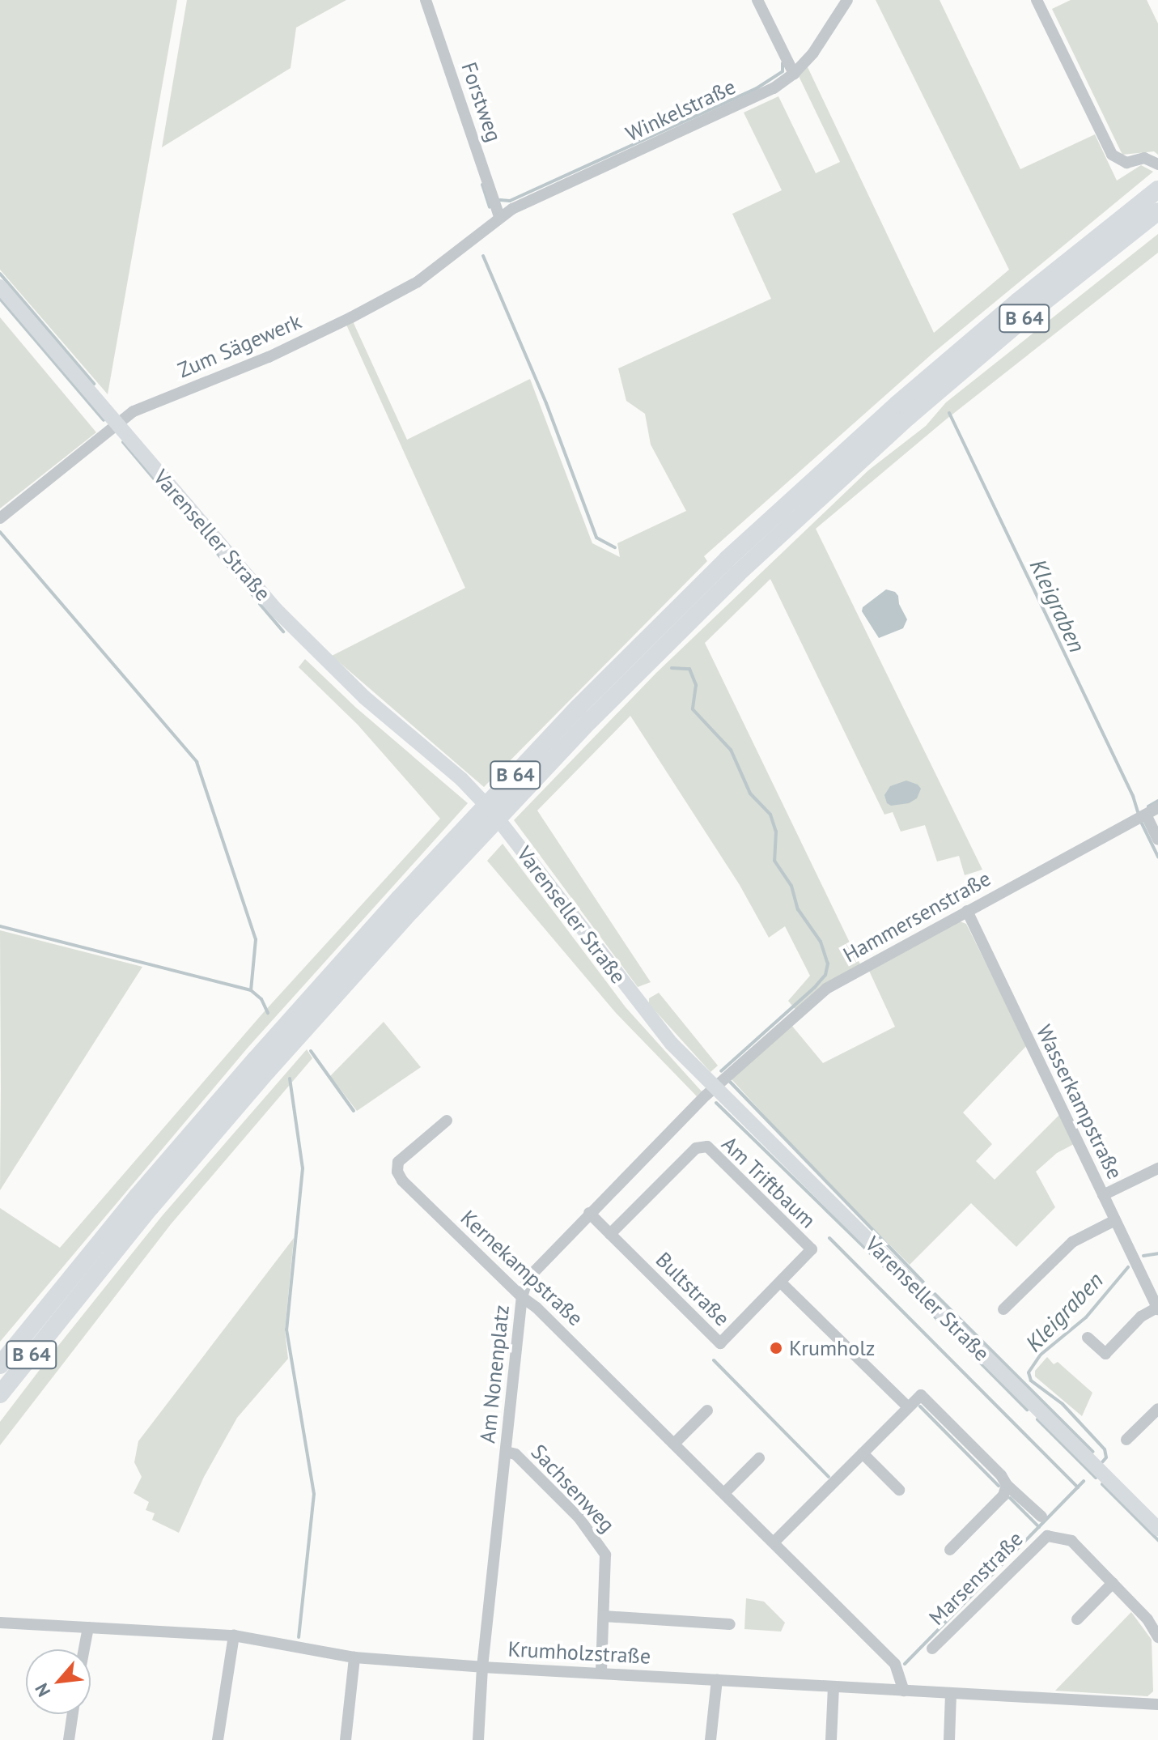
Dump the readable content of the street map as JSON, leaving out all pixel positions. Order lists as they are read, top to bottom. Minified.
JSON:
{"streets":{"highway":["B 64"],"main road":["Varenseller Straße"],"street":["Forstweg","Winkelstraße","Zum Sägewerk","Hammersenstraße","Wasserkampstraße","Am Triftbaum","Kernekampstraße","Bultstraße","Am Nonenplatz","Sachsenweg","Marsenstraße","Krumholzstraße"]},"crossings":[["Forstweg","Winkelstraße"],["Forstweg","Zum Sägewerk"],["Winkelstraße","Zum Sägewerk"],["Zum Sägewerk","Varenseller Straße"],["Varenseller Straße","Hammersenstraße"],["Varenseller Straße","Am Nonenplatz"],["Hammersenstraße","Wasserkampstraße"],["Hammersenstraße","Am Nonenplatz"],["Am Triftbaum","Bultstraße"],["Kernekampstraße","Am Nonenplatz"],["Kernekampstraße","Krumholzstraße"],["Bultstraße","Am Nonenplatz"],["Am Nonenplatz","Sachsenweg"],["Am Nonenplatz","Krumholzstraße"],["Sachsenweg","Krumholzstraße"]],"water":["Kleigraben"],"places":["Krumholz"],"north":"bottom left"}
